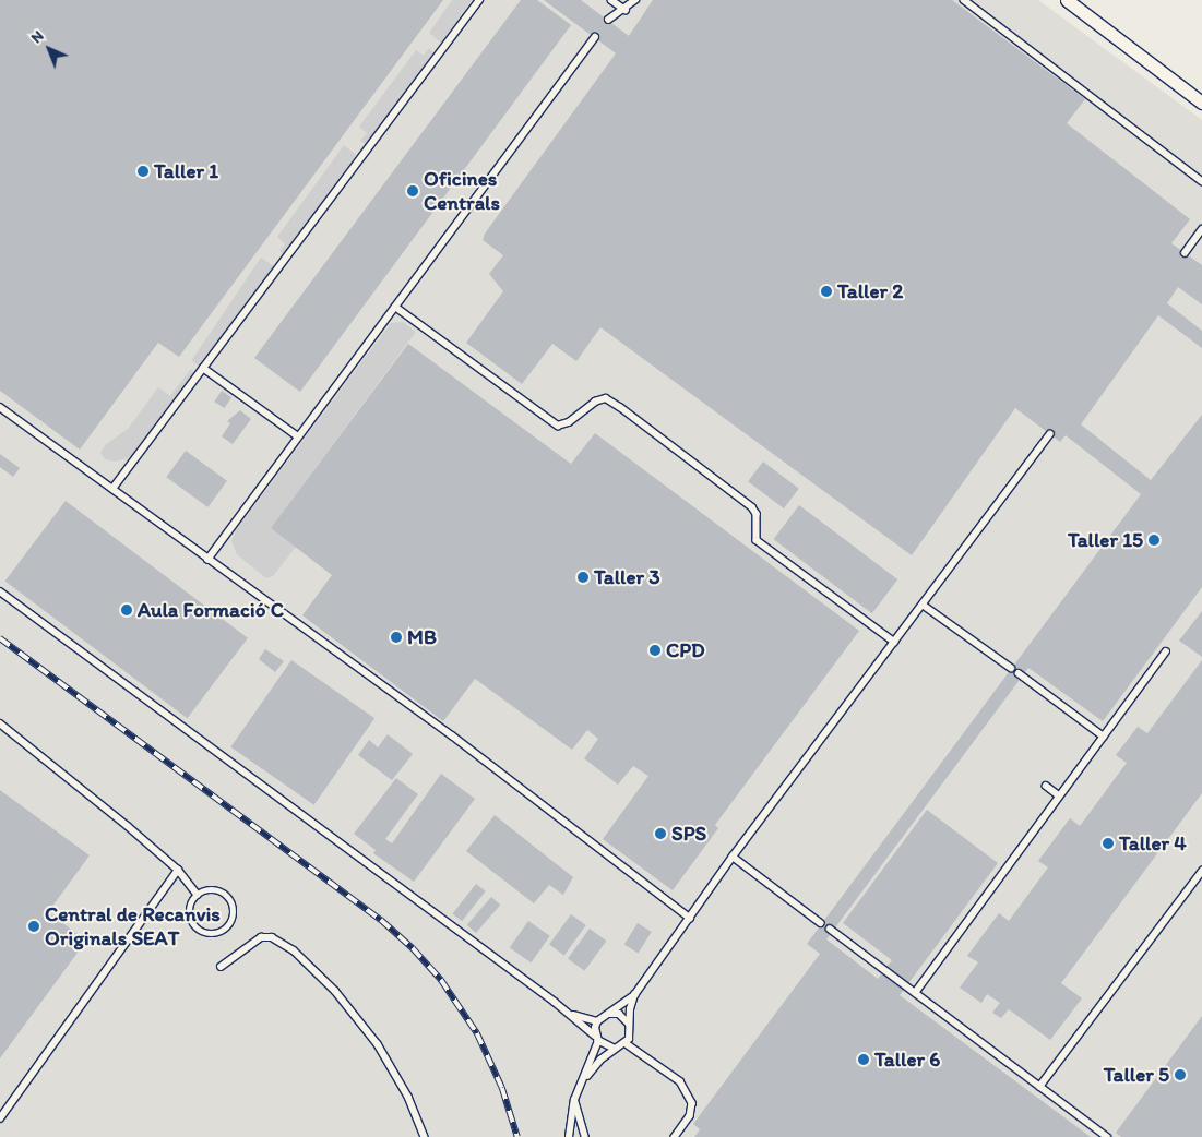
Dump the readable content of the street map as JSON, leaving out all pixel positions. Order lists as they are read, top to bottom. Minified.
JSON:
{"places":["Taller 1","Oficines Centrals","Taller 2","Taller 15","Taller 3","Aula Formació C","MB","CPD","SPS","Taller 4","Central de Recanvis Originals SEAT","Taller 6","Taller 5"],"north":"top left"}
